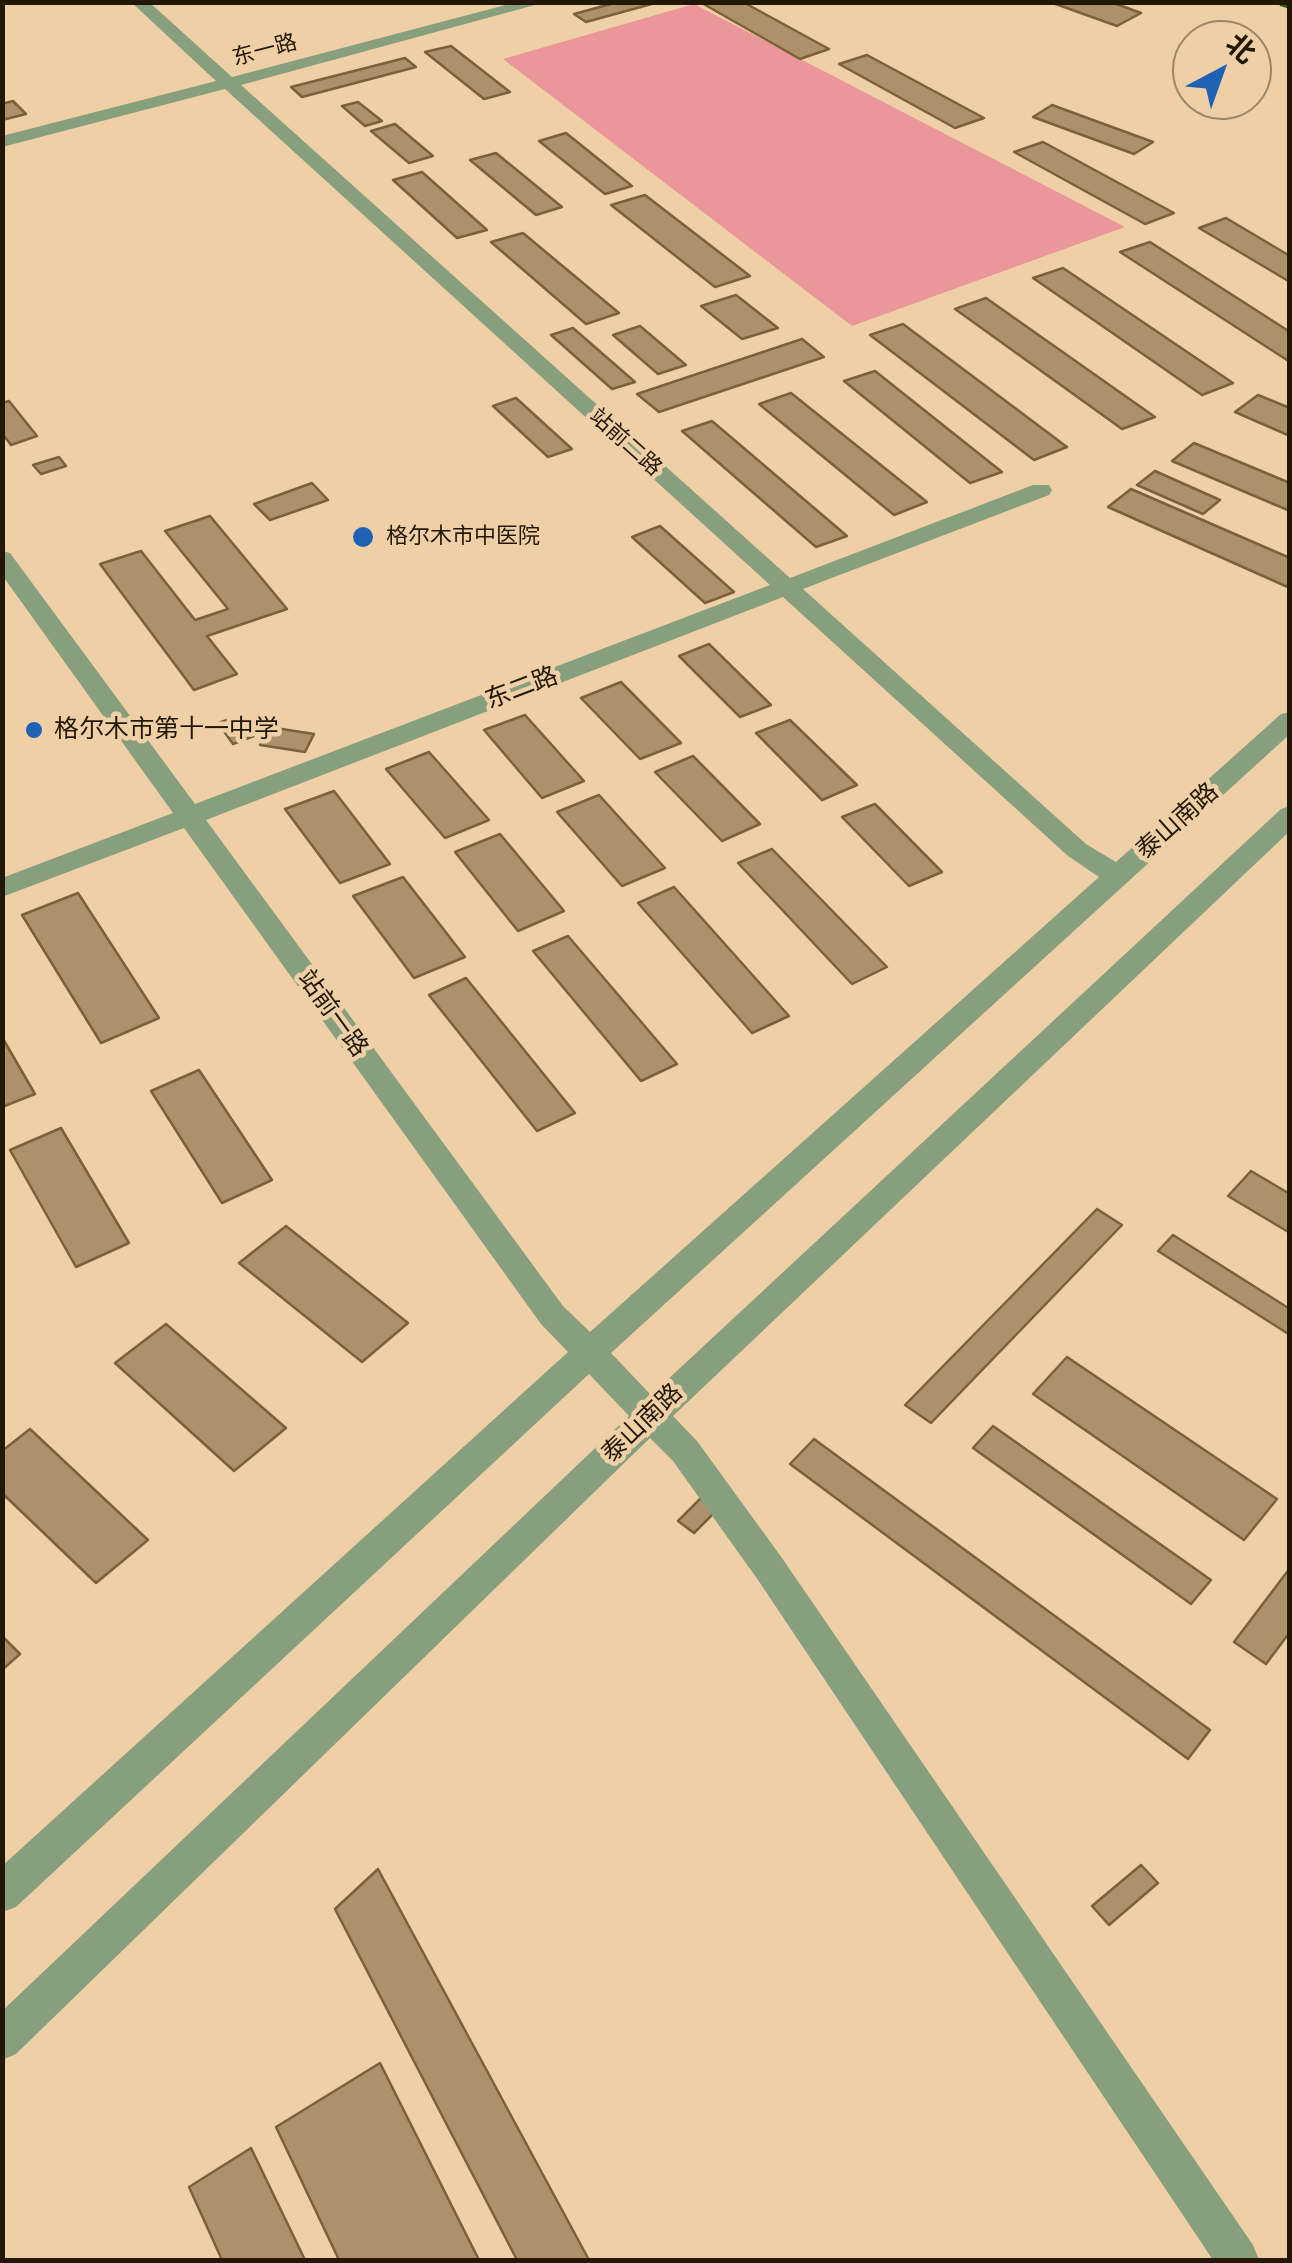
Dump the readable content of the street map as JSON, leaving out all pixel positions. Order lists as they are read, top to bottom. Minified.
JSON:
{"streets":{"street":["东一路","站前二路","东二路","泰山南路","站前一路"]},"crossings":[["东一路","站前二路"],["站前二路","东二路"],["站前二路","泰山南路"],["东二路","站前一路"],["泰山南路","站前一路"]],"places":["格尔木市中医院","格尔木市第十一中学"],"north":"top right"}
